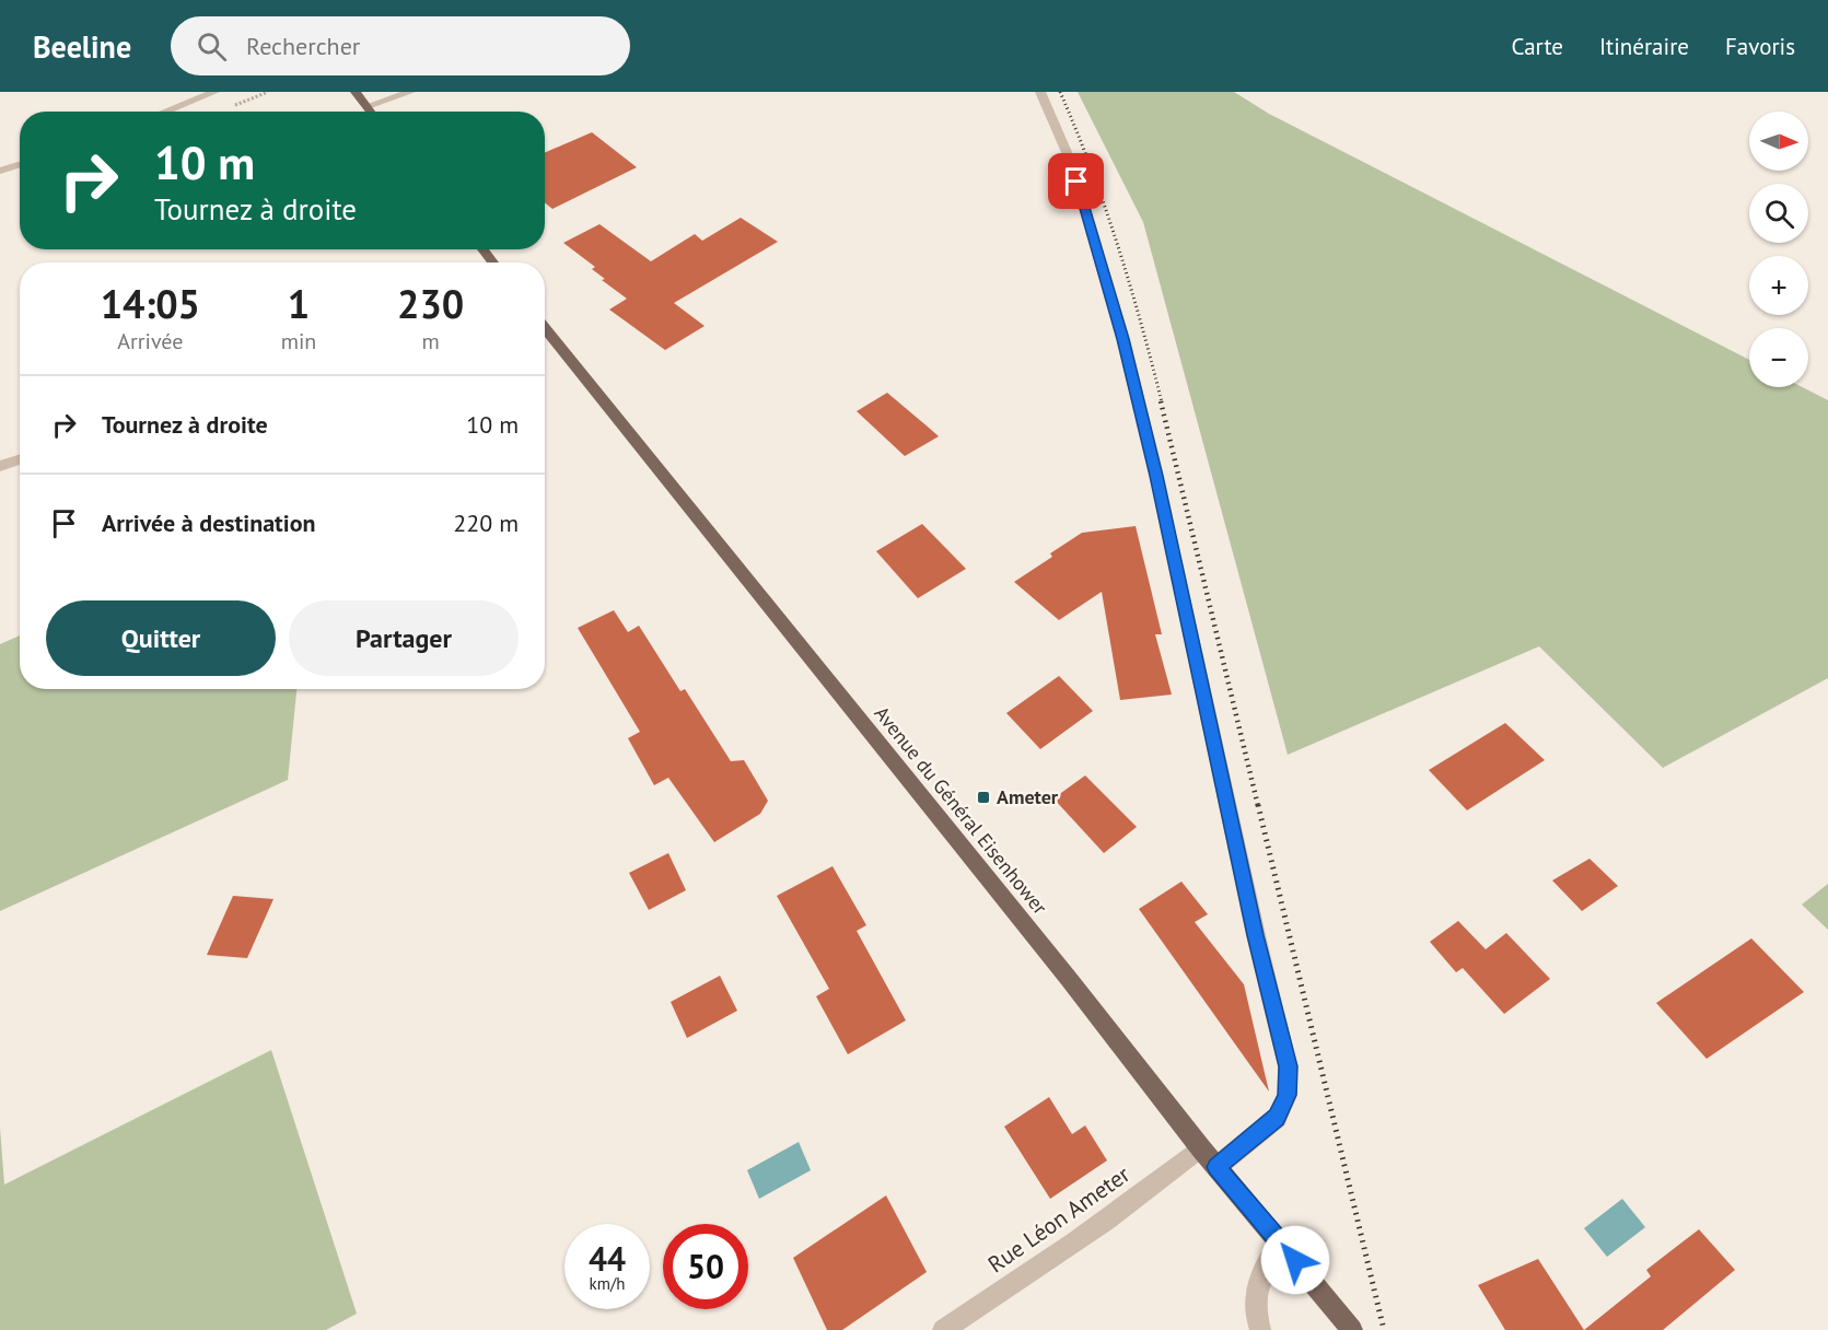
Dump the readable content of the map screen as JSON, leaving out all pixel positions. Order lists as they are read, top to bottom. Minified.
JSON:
{"streets":{"main road":["Avenue du Général Eisenhower"],"street":["Rue Léon Ameter"]},"crossings":[["Avenue du Général Eisenhower","Rue Léon Ameter"]],"places":{"transit":["Ameter"]},"north":"right","page":{"header":"Beeline","search":"Rechercher","nav":["Carte","Itinéraire","Favoris"],"map_buttons":["+","−"],"turn":["10 m","Tournez à droite"],"eta":["14:05","Arrivée","1","min","230","m"],"list":[{"name":"Tournez à droite","value":"10 m"},{"name":"Arrivée à destination","value":"220 m"}],"buttons":["Quitter","Partager"],"speed":"44 km/h","limit":"50"}}
